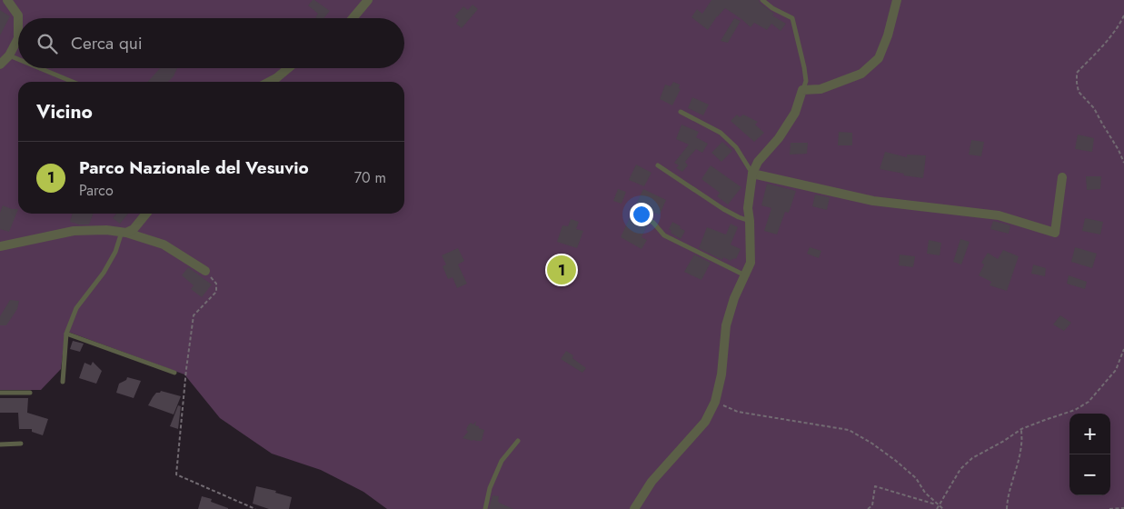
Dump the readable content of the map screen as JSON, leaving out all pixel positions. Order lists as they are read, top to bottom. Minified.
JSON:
{"page":{"search":"Cerca qui","heading":"Vicino","list":[{"mark":"1","name":"Parco Nazionale del Vesuvio","note":"Parco","value":"70 m"}],"pins":"1","map_buttons":["+","−"]}}
